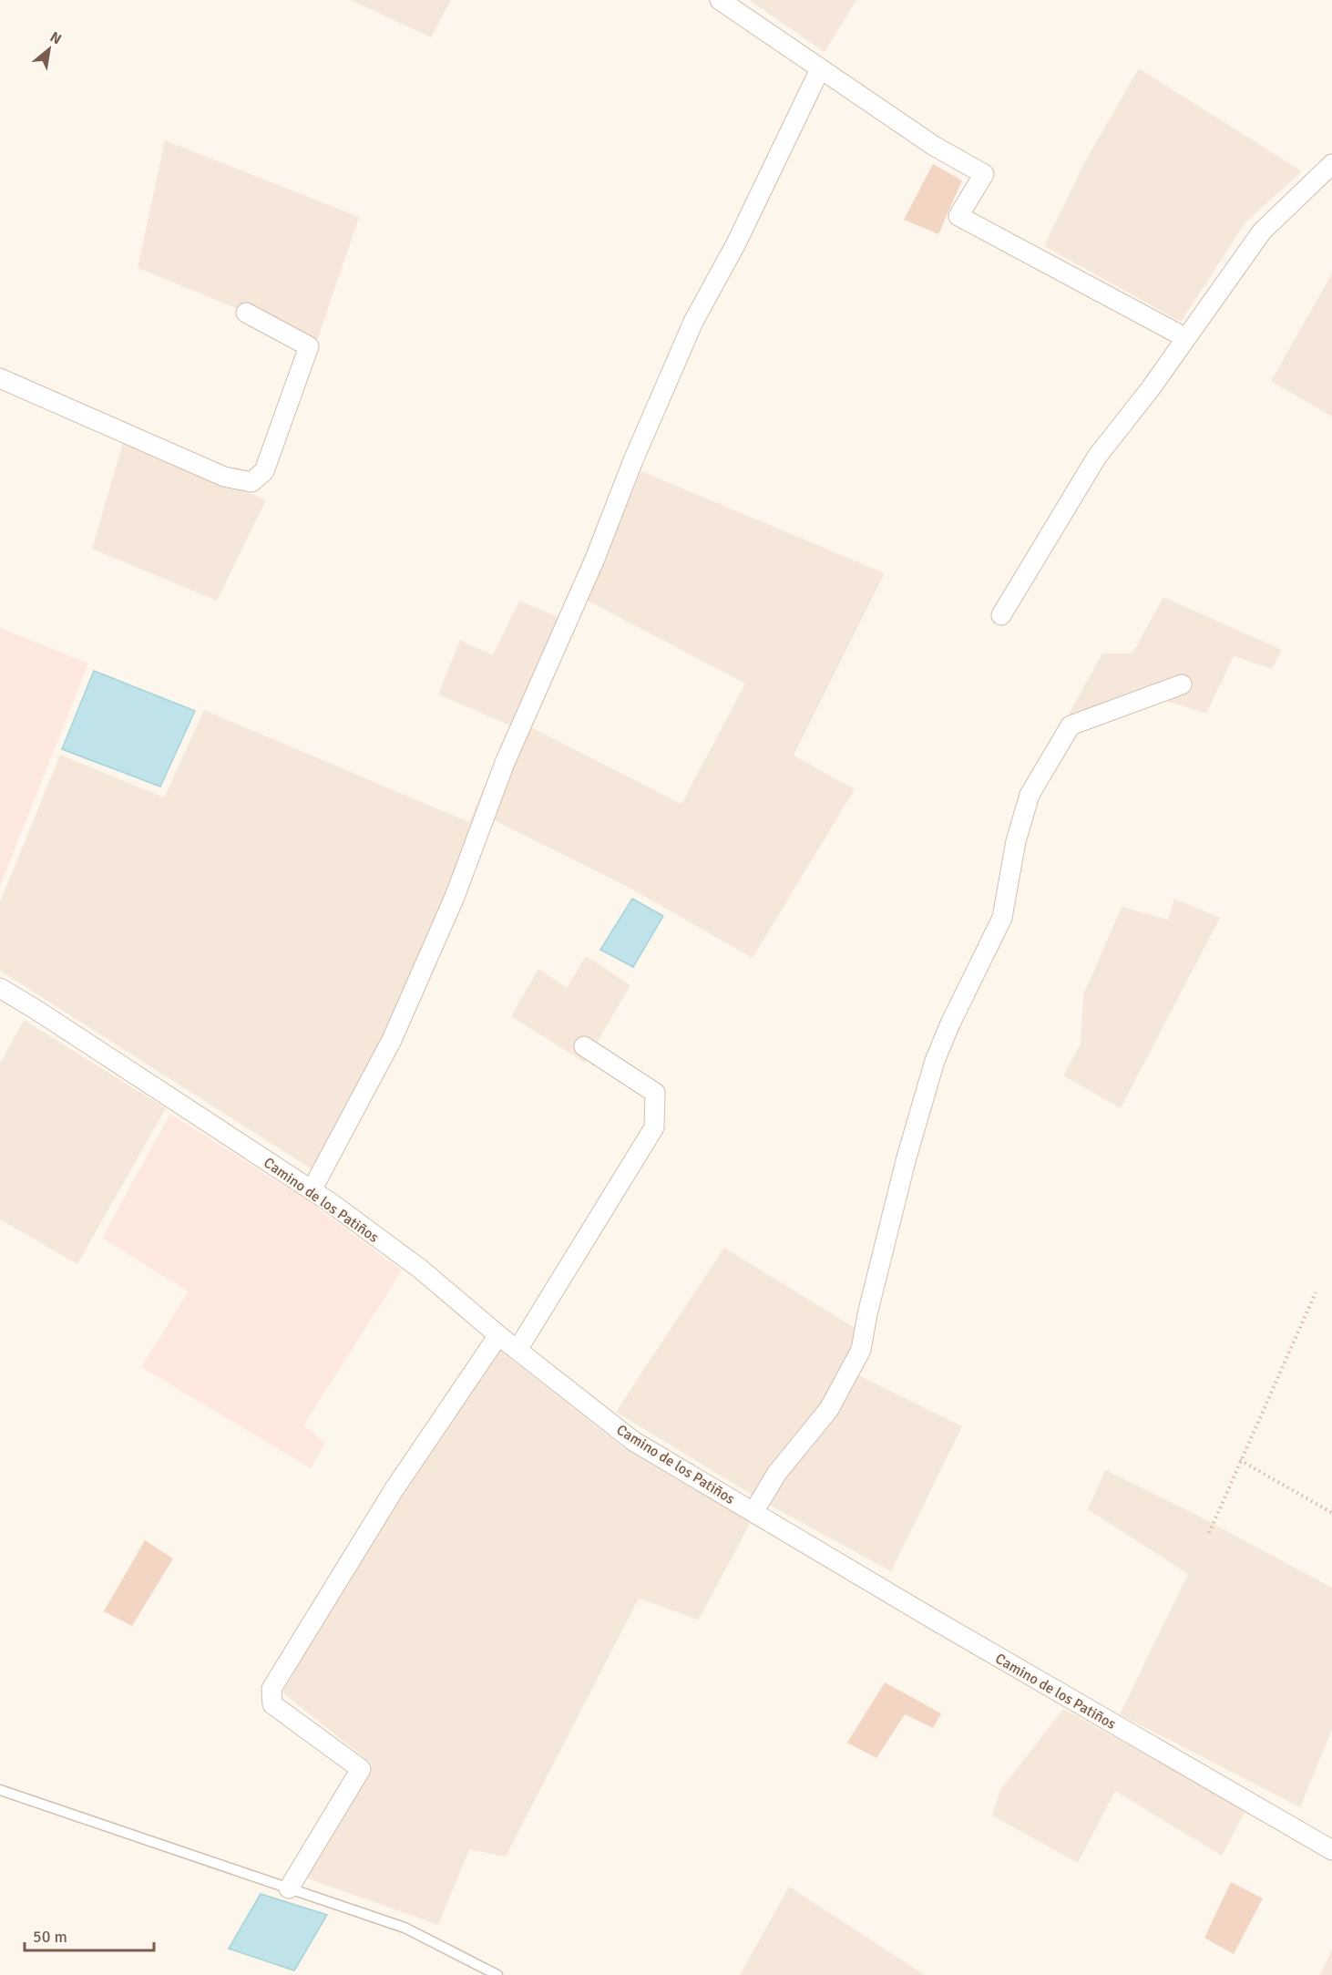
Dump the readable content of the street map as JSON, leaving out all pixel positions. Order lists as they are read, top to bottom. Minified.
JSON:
{"streets":{"street":["Camino de los Patiños"]},"scale_bar":"50 m","north":"top right"}
